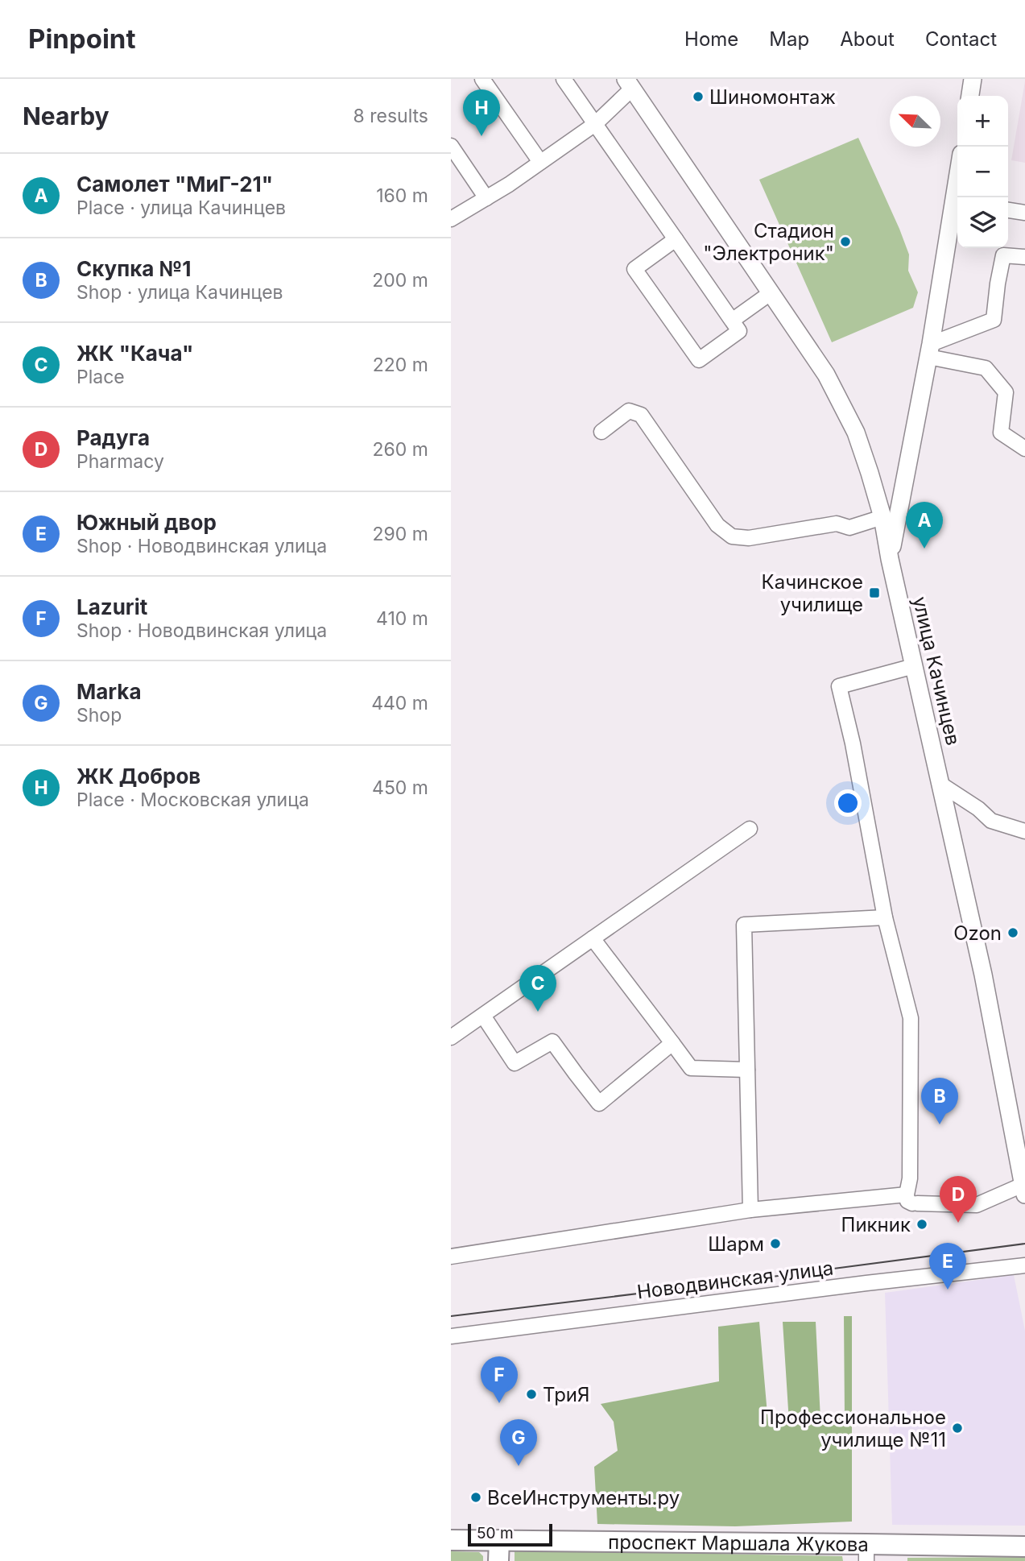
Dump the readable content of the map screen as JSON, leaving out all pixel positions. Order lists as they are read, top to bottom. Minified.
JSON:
{"streets":{"highway":["проспект Маршала Жукова"],"main road":["улица Качинцев"],"street":["Новодвинская улица"]},"places":{"other":["Шиномонтаж","Стадион \"Электроник\"","Ozon","Пикник","Шарм","ТриЯ","Профессиональное училище №11","ВсеИнструменты.ру"],"transit":["Качинское училище"]},"scale_bar":"50 m","north":"top left","page":{"header":"Pinpoint","nav":["Home","Map","About","Contact"],"heading":["Nearby","8 results"],"pins":["H","A","C","B","D","E","F","G"],"map_buttons":["+","−"],"list":[{"mark":"A","name":"Самолет \"МиГ-21\"","note":"Place · улица Качинцев","value":"160 m"},{"mark":"B","name":"Скупка №1","note":"Shop · улица Качинцев","value":"200 m"},{"mark":"C","name":"ЖК \"Кача\"","note":"Place","value":"220 m"},{"mark":"D","name":"Радуга","note":"Pharmacy","value":"260 m"},{"mark":"E","name":"Южный двор","note":"Shop · Новодвинская улица","value":"290 m"},{"mark":"F","name":"Lazurit","note":"Shop · Новодвинская улица","value":"410 m"},{"mark":"G","name":"Marka","note":"Shop","value":"440 m"},{"mark":"H","name":"ЖК Добров","note":"Place · Московская улица","value":"450 m"}],"scale":"50 m"}}
